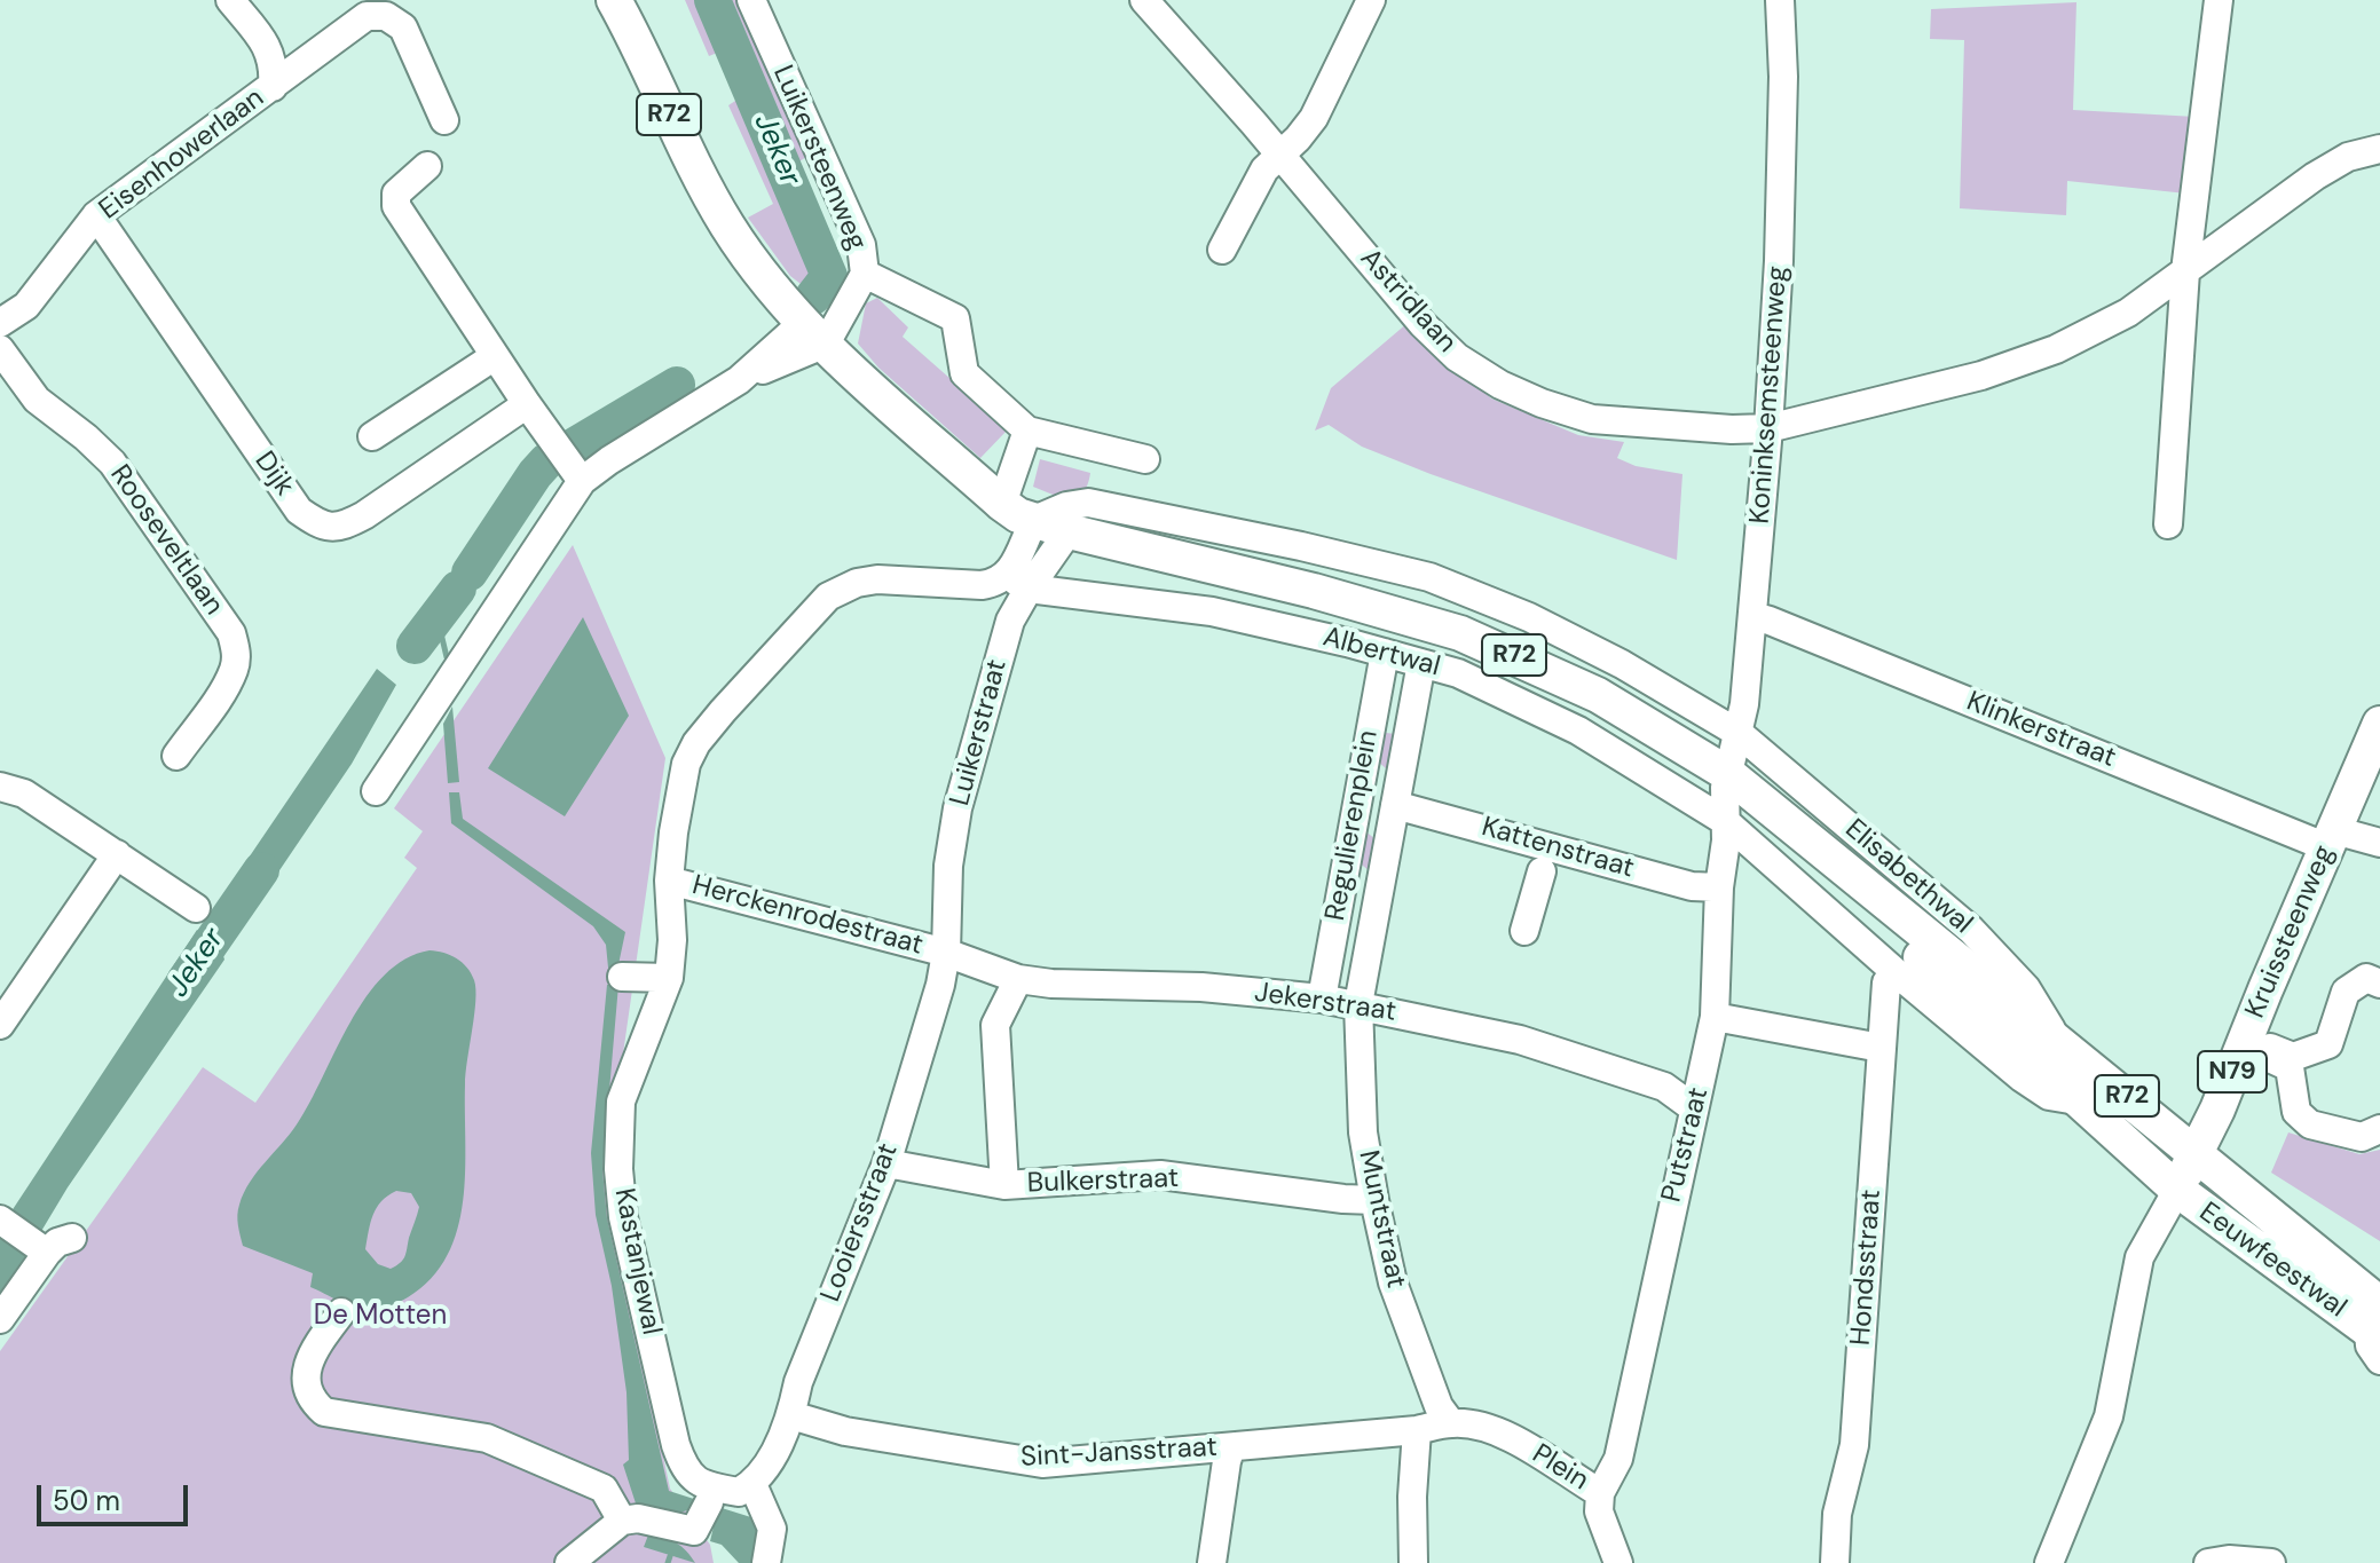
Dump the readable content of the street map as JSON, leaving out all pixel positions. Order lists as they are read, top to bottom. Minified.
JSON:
{"streets":{"main road":["R72","Albertwal","Elisabethwal","Kruissteenweg","N79","Eeuwfeestwal"],"street":["Eisenhowerlaan","Luikersteenweg","Astridlaan","Koninksemsteenweg","Dijk","Rooseveltlaan","Klinkerstraat","Luikerstraat","Regulierenplein","Kattenstraat","Herckenrodestraat","Jekerstraat","Putstraat","Bulkerstraat","Muntstraat","Looiersstraat","Kastanjewal","Hondsstraat","Sint-Jansstraat","Plein"]},"crossings":[["R72","Luikersteenweg"],["R72","Albertwal"],["Eisenhowerlaan","Dijk"],["Luikersteenweg","Albertwal"],["Astridlaan","Koninksemsteenweg"],["Koninksemsteenweg","Albertwal"],["Koninksemsteenweg","Klinkerstraat"],["Koninksemsteenweg","Elisabethwal"],["Koninksemsteenweg","Putstraat"],["Albertwal","Luikerstraat"],["Albertwal","Regulierenplein"],["Albertwal","Elisabethwal"],["Albertwal","Putstraat"],["Albertwal","Kastanjewal"],["Klinkerstraat","Kruissteenweg"],["Luikerstraat","Herckenrodestraat"],["Luikerstraat","Jekerstraat"],["Luikerstraat","Looiersstraat"],["Luikerstraat","Kastanjewal"],["Regulierenplein","Kattenstraat"],["Regulierenplein","Jekerstraat"],["Regulierenplein","Muntstraat"],["Kattenstraat","Putstraat"],["Elisabethwal","Kruissteenweg"],["Elisabethwal","Putstraat"],["Elisabethwal","Eeuwfeestwal"],["Elisabethwal","Hondsstraat"],["Herckenrodestraat","Jekerstraat"],["Herckenrodestraat","Looiersstraat"],["Herckenrodestraat","Kastanjewal"],["Kruissteenweg","Eeuwfeestwal"],["Jekerstraat","Putstraat"],["Jekerstraat","Muntstraat"],["Jekerstraat","Looiersstraat"],["Putstraat","Plein"],["Bulkerstraat","Muntstraat"],["Bulkerstraat","Looiersstraat"],["Muntstraat","Sint-Jansstraat"],["Muntstraat","Plein"],["Looiersstraat","Kastanjewal"],["Looiersstraat","Sint-Jansstraat"],["Sint-Jansstraat","Plein"]],"water":["Jeker"],"parks":["De Motten"],"scale_bar":"50 m"}
